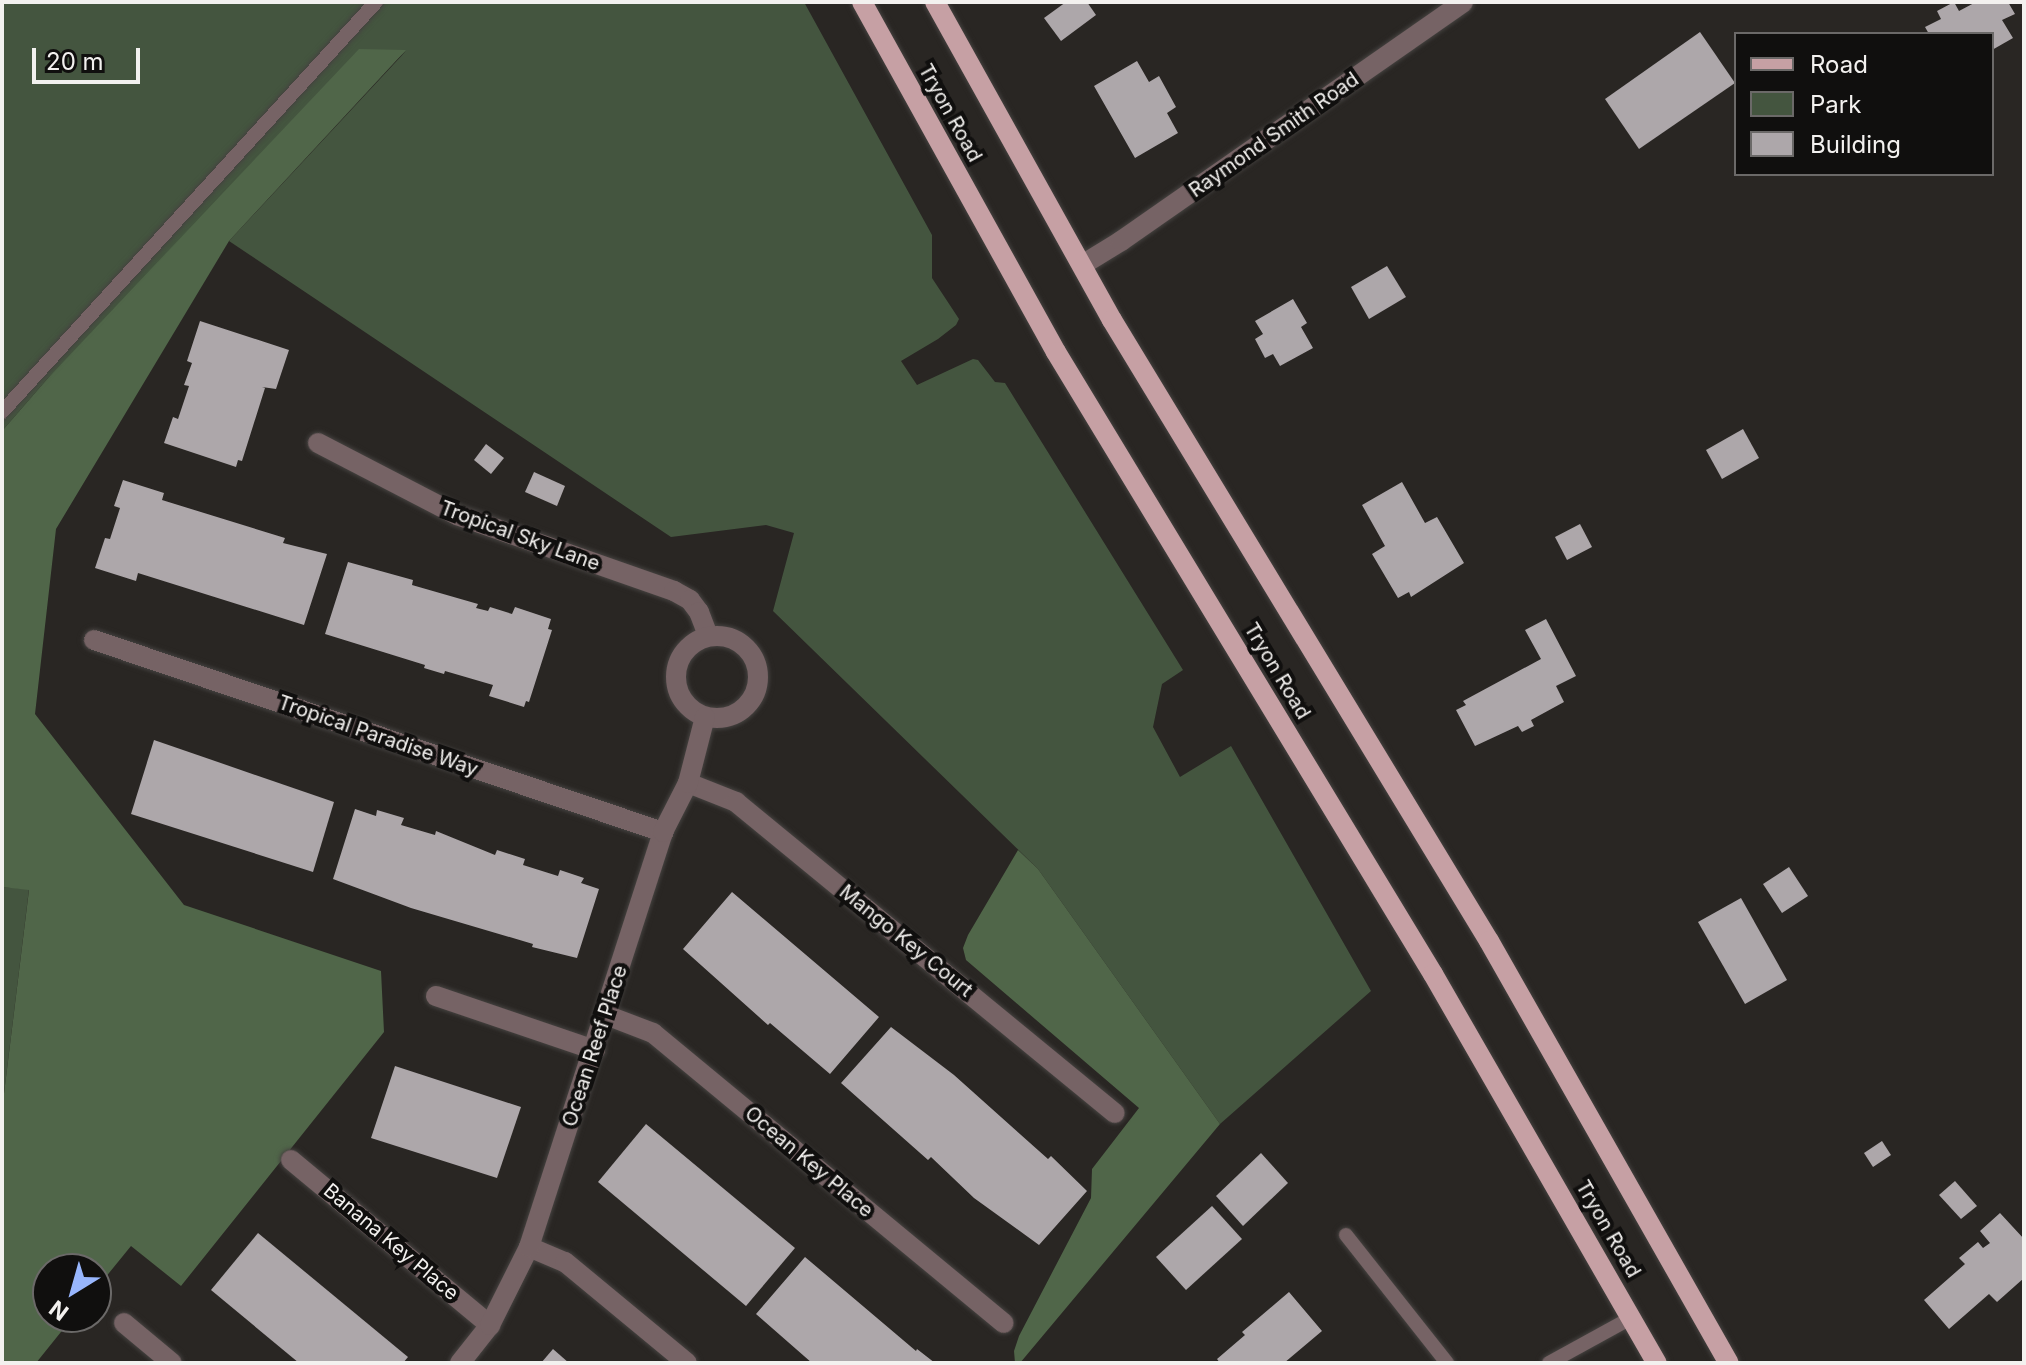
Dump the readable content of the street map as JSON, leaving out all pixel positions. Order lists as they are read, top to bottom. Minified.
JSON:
{"streets":{"main road":["Tryon Road"],"street":["Raymond Smith Road","Tropical Sky Lane","Tropical Paradise Way","Mango Key Court","Ocean Reef Place","Ocean Key Place","Banana Key Place"]},"crossings":[["Tryon Road","Raymond Smith Road"],["Tropical Sky Lane","Ocean Reef Place"],["Tropical Paradise Way","Ocean Reef Place"],["Mango Key Court","Ocean Reef Place"],["Ocean Reef Place","Ocean Key Place"],["Ocean Reef Place","Banana Key Place"]],"legend":["Road","Park","Building"],"scale_bar":"20 m","north":"bottom left"}
